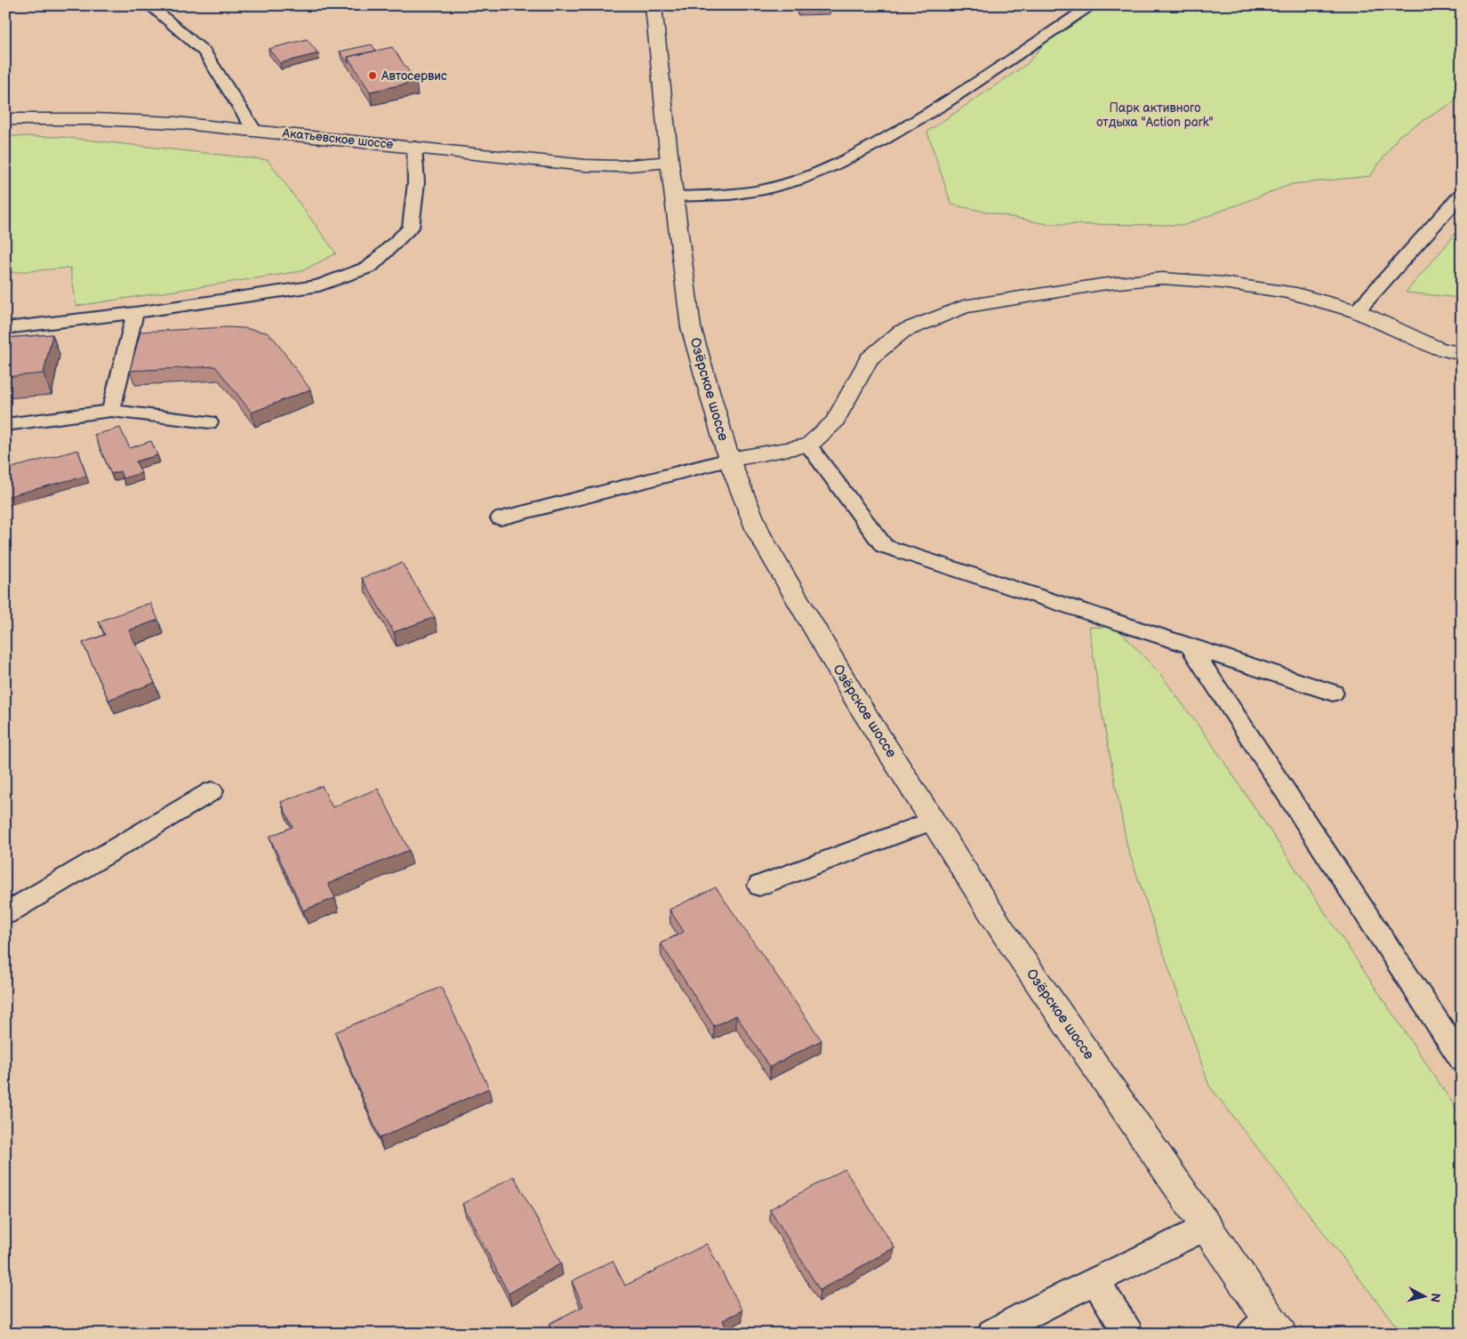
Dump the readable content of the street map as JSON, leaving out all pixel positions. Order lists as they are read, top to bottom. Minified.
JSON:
{"streets":{"main road":["Акатьевское шоссе","Озёрское шоссе"]},"crossings":[["Акатьевское шоссе","Озёрское шоссе"]],"parks":["Парк активного отдыха \"Action park\""],"places":["Автосервис"],"north":"right"}
